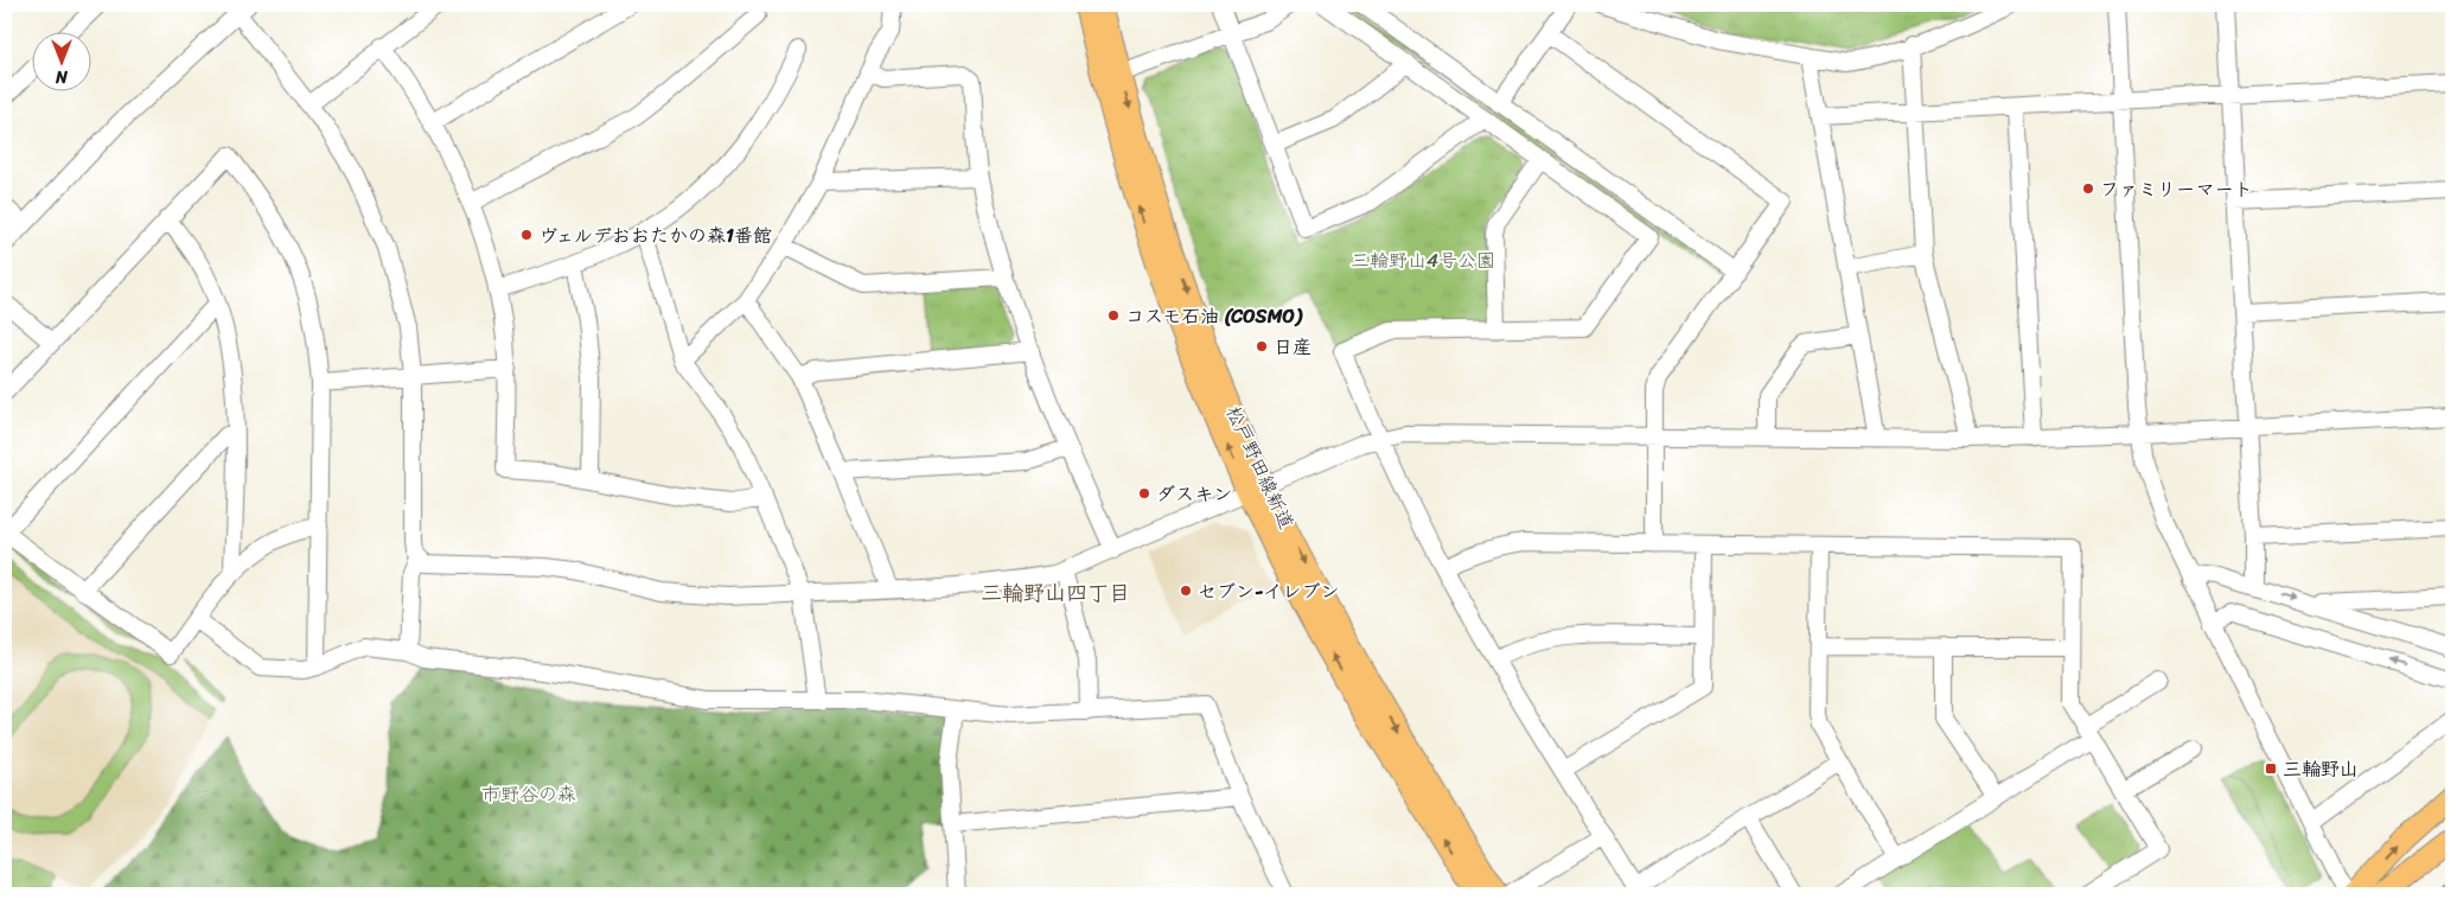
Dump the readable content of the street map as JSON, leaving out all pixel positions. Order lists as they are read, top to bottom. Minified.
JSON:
{"streets":{"main road":["松戸野田線新道"]},"districts":["三輪野山四丁目"],"parks":["三輪野山4号公園","市野谷の森"],"places":{"other":["ファミリーマート","ヴェルデおおたかの森1番館","コスモ石油 (COSMO)","日産","ダスキン","セブン-イレブン"],"transit":["三輪野山"]},"north":"bottom"}
